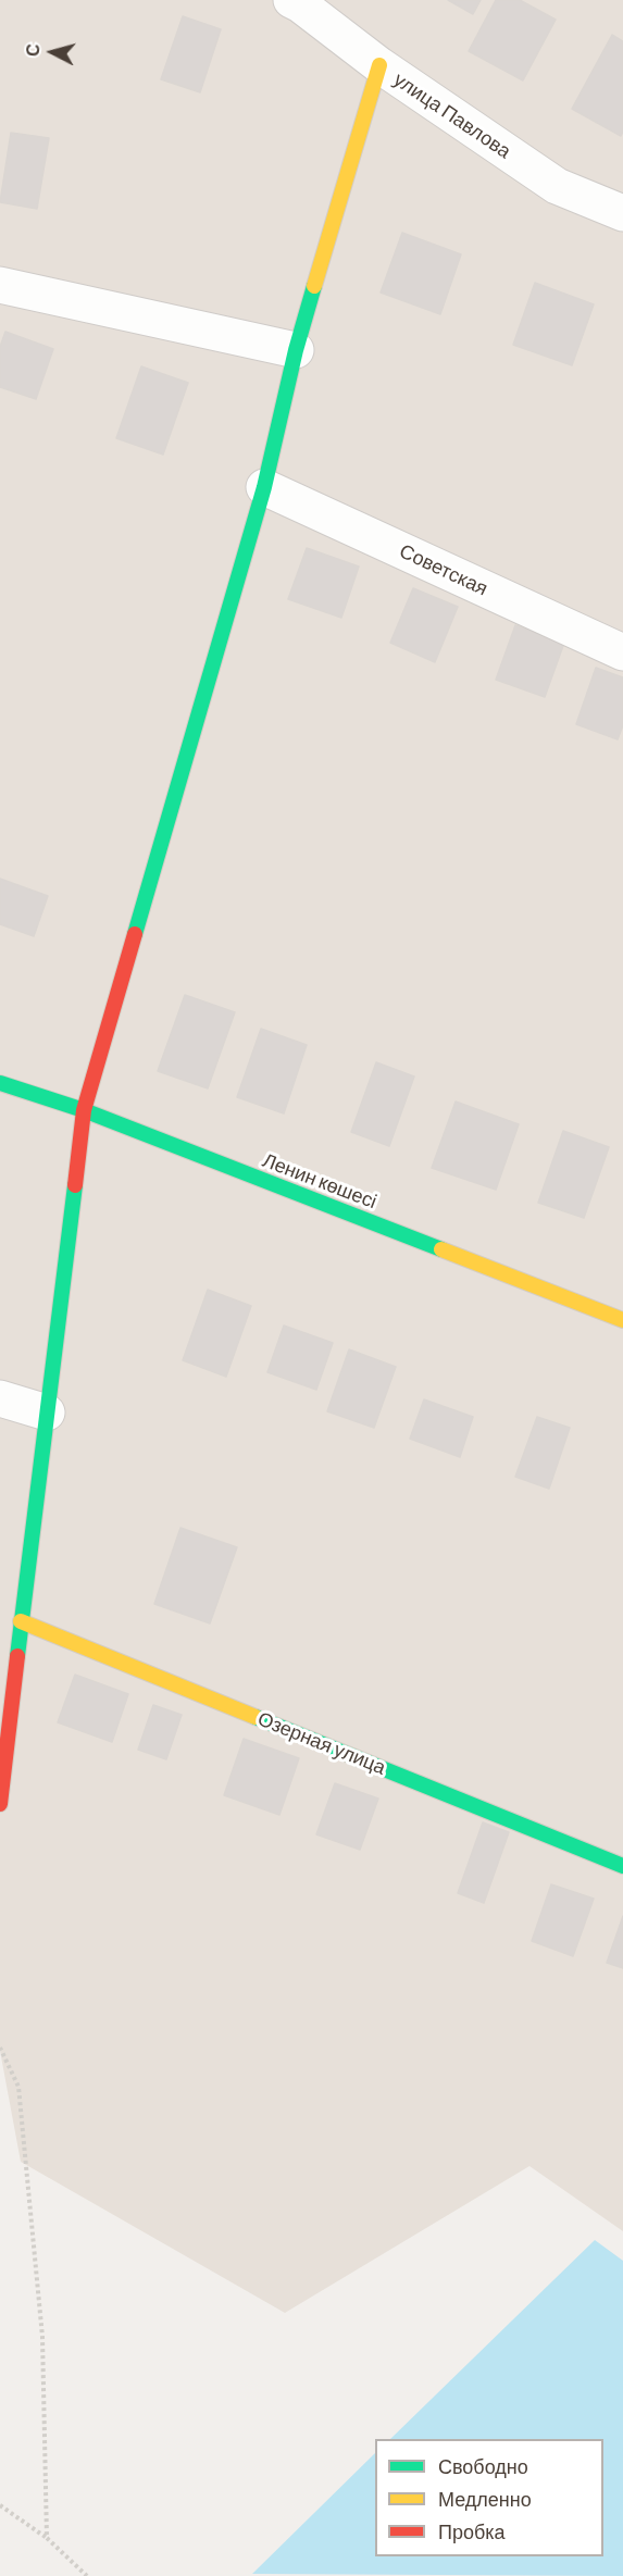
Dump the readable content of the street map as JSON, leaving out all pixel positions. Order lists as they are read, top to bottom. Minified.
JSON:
{"streets":{"street":["улица Павлова","Советская","Ленин көшесі","Озерная улица"]},"legend":["Свободно","Медленно","Пробка"],"north":"left"}
